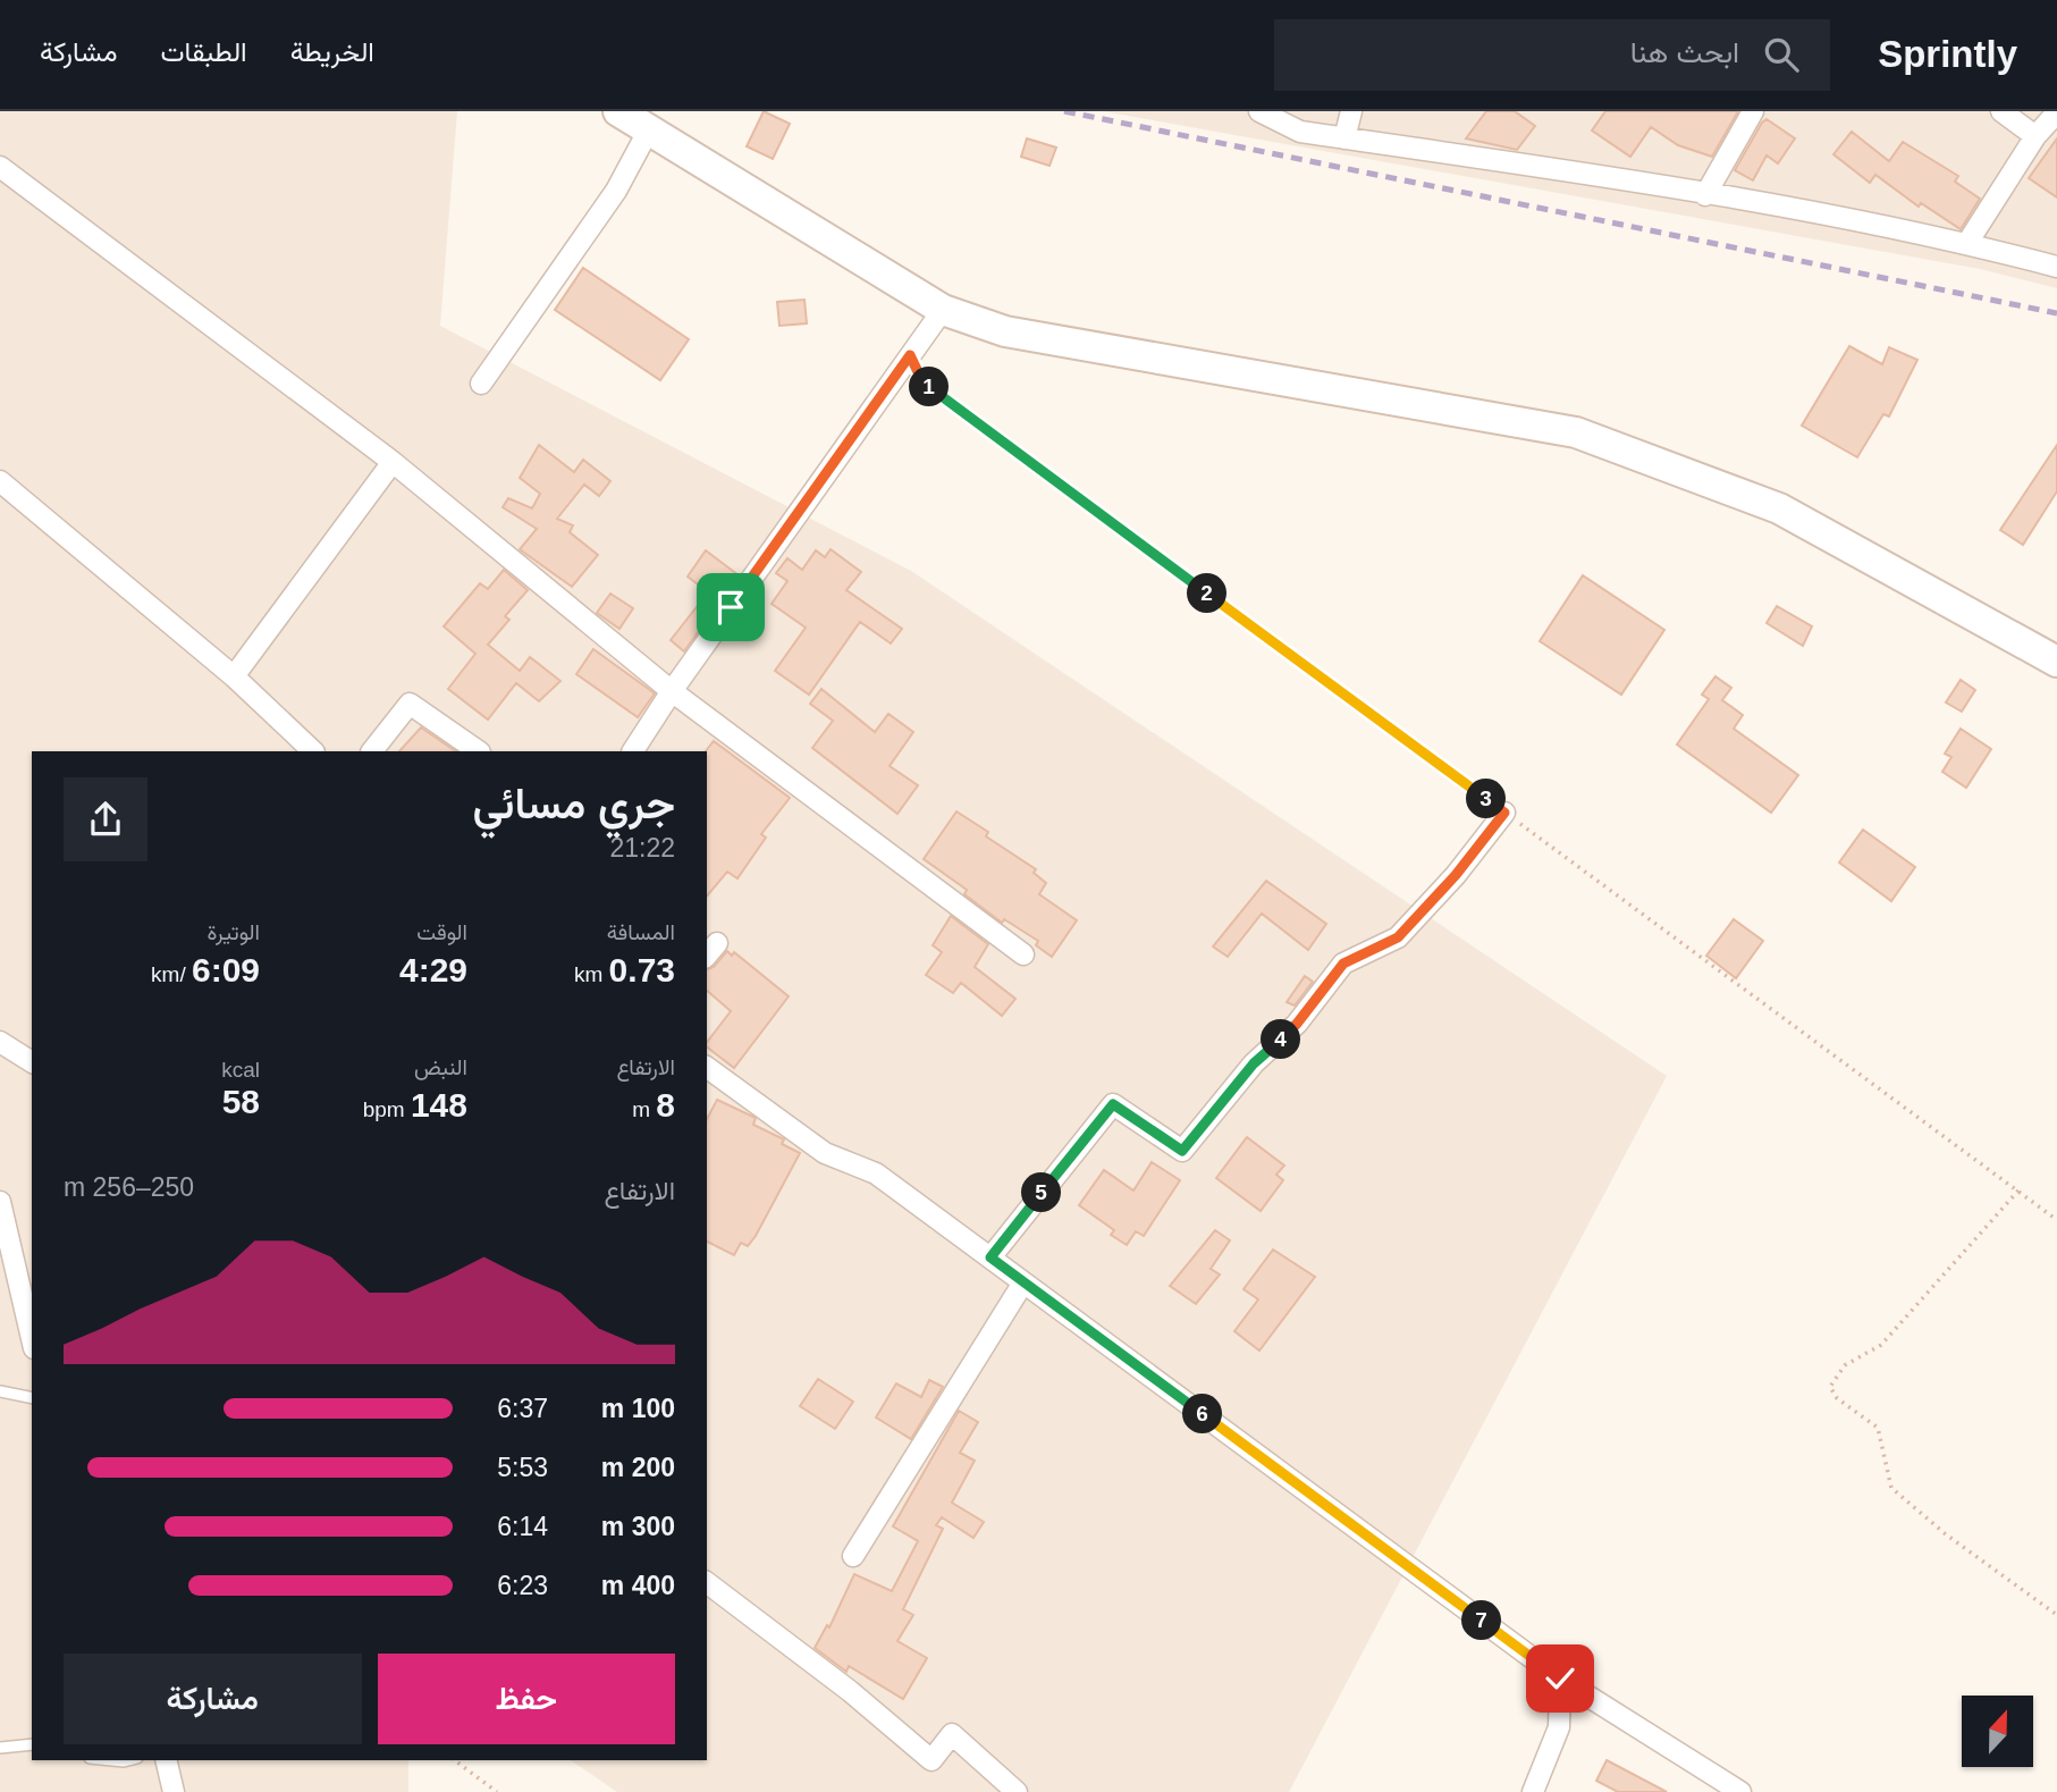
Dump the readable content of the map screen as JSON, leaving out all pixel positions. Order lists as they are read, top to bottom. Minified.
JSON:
{"north":"top","page":{"header":"Sprintly","search":"ابحث هنا","nav":["الخريطة","الطبقات","مشاركة"],"pins":["1","2","3","4","5","6","7"],"heading":["جري مسائي","21:22"],"stats":[["المسافة","0.73 km"],["الوقت","4:29"],["الوتيرة","6:09 /km"],["الارتفاع","8 m"],["النبض","148 bpm"],["kcal","58"]],"chart":["الارتفاع","250–256 m"],"list":[{"name":"100 m","note":"6:37"},{"name":"200 m","note":"5:53"},{"name":"300 m","note":"6:14"},{"name":"400 m","note":"6:23"}],"buttons":["حفظ","مشاركة"]}}
